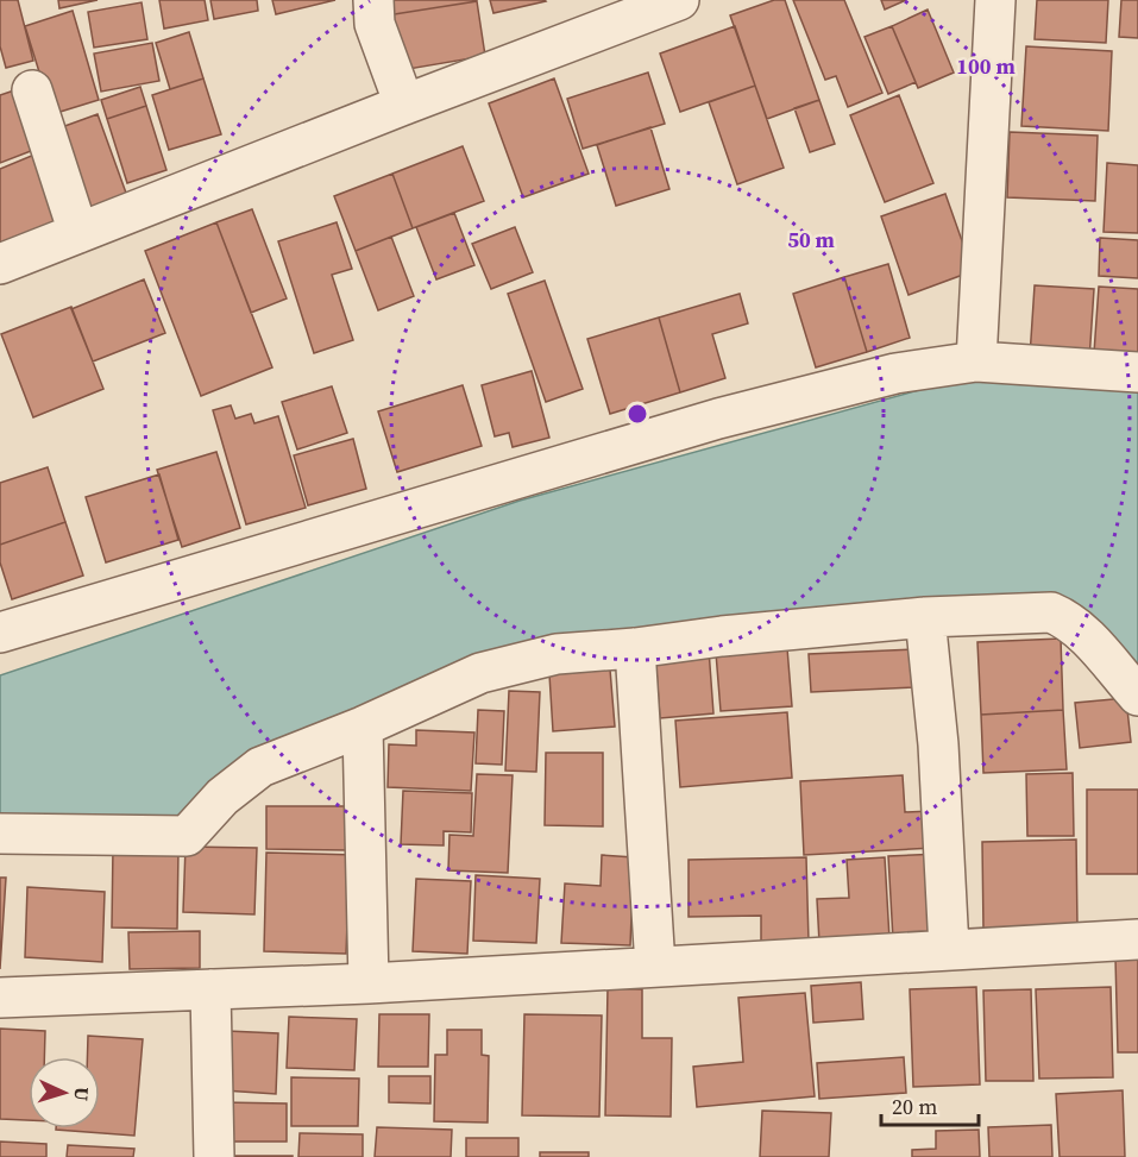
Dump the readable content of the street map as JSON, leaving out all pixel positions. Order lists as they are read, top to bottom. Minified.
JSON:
{"scale_bar":"20 m","north":"right","rings":["100 m","50 m"]}
